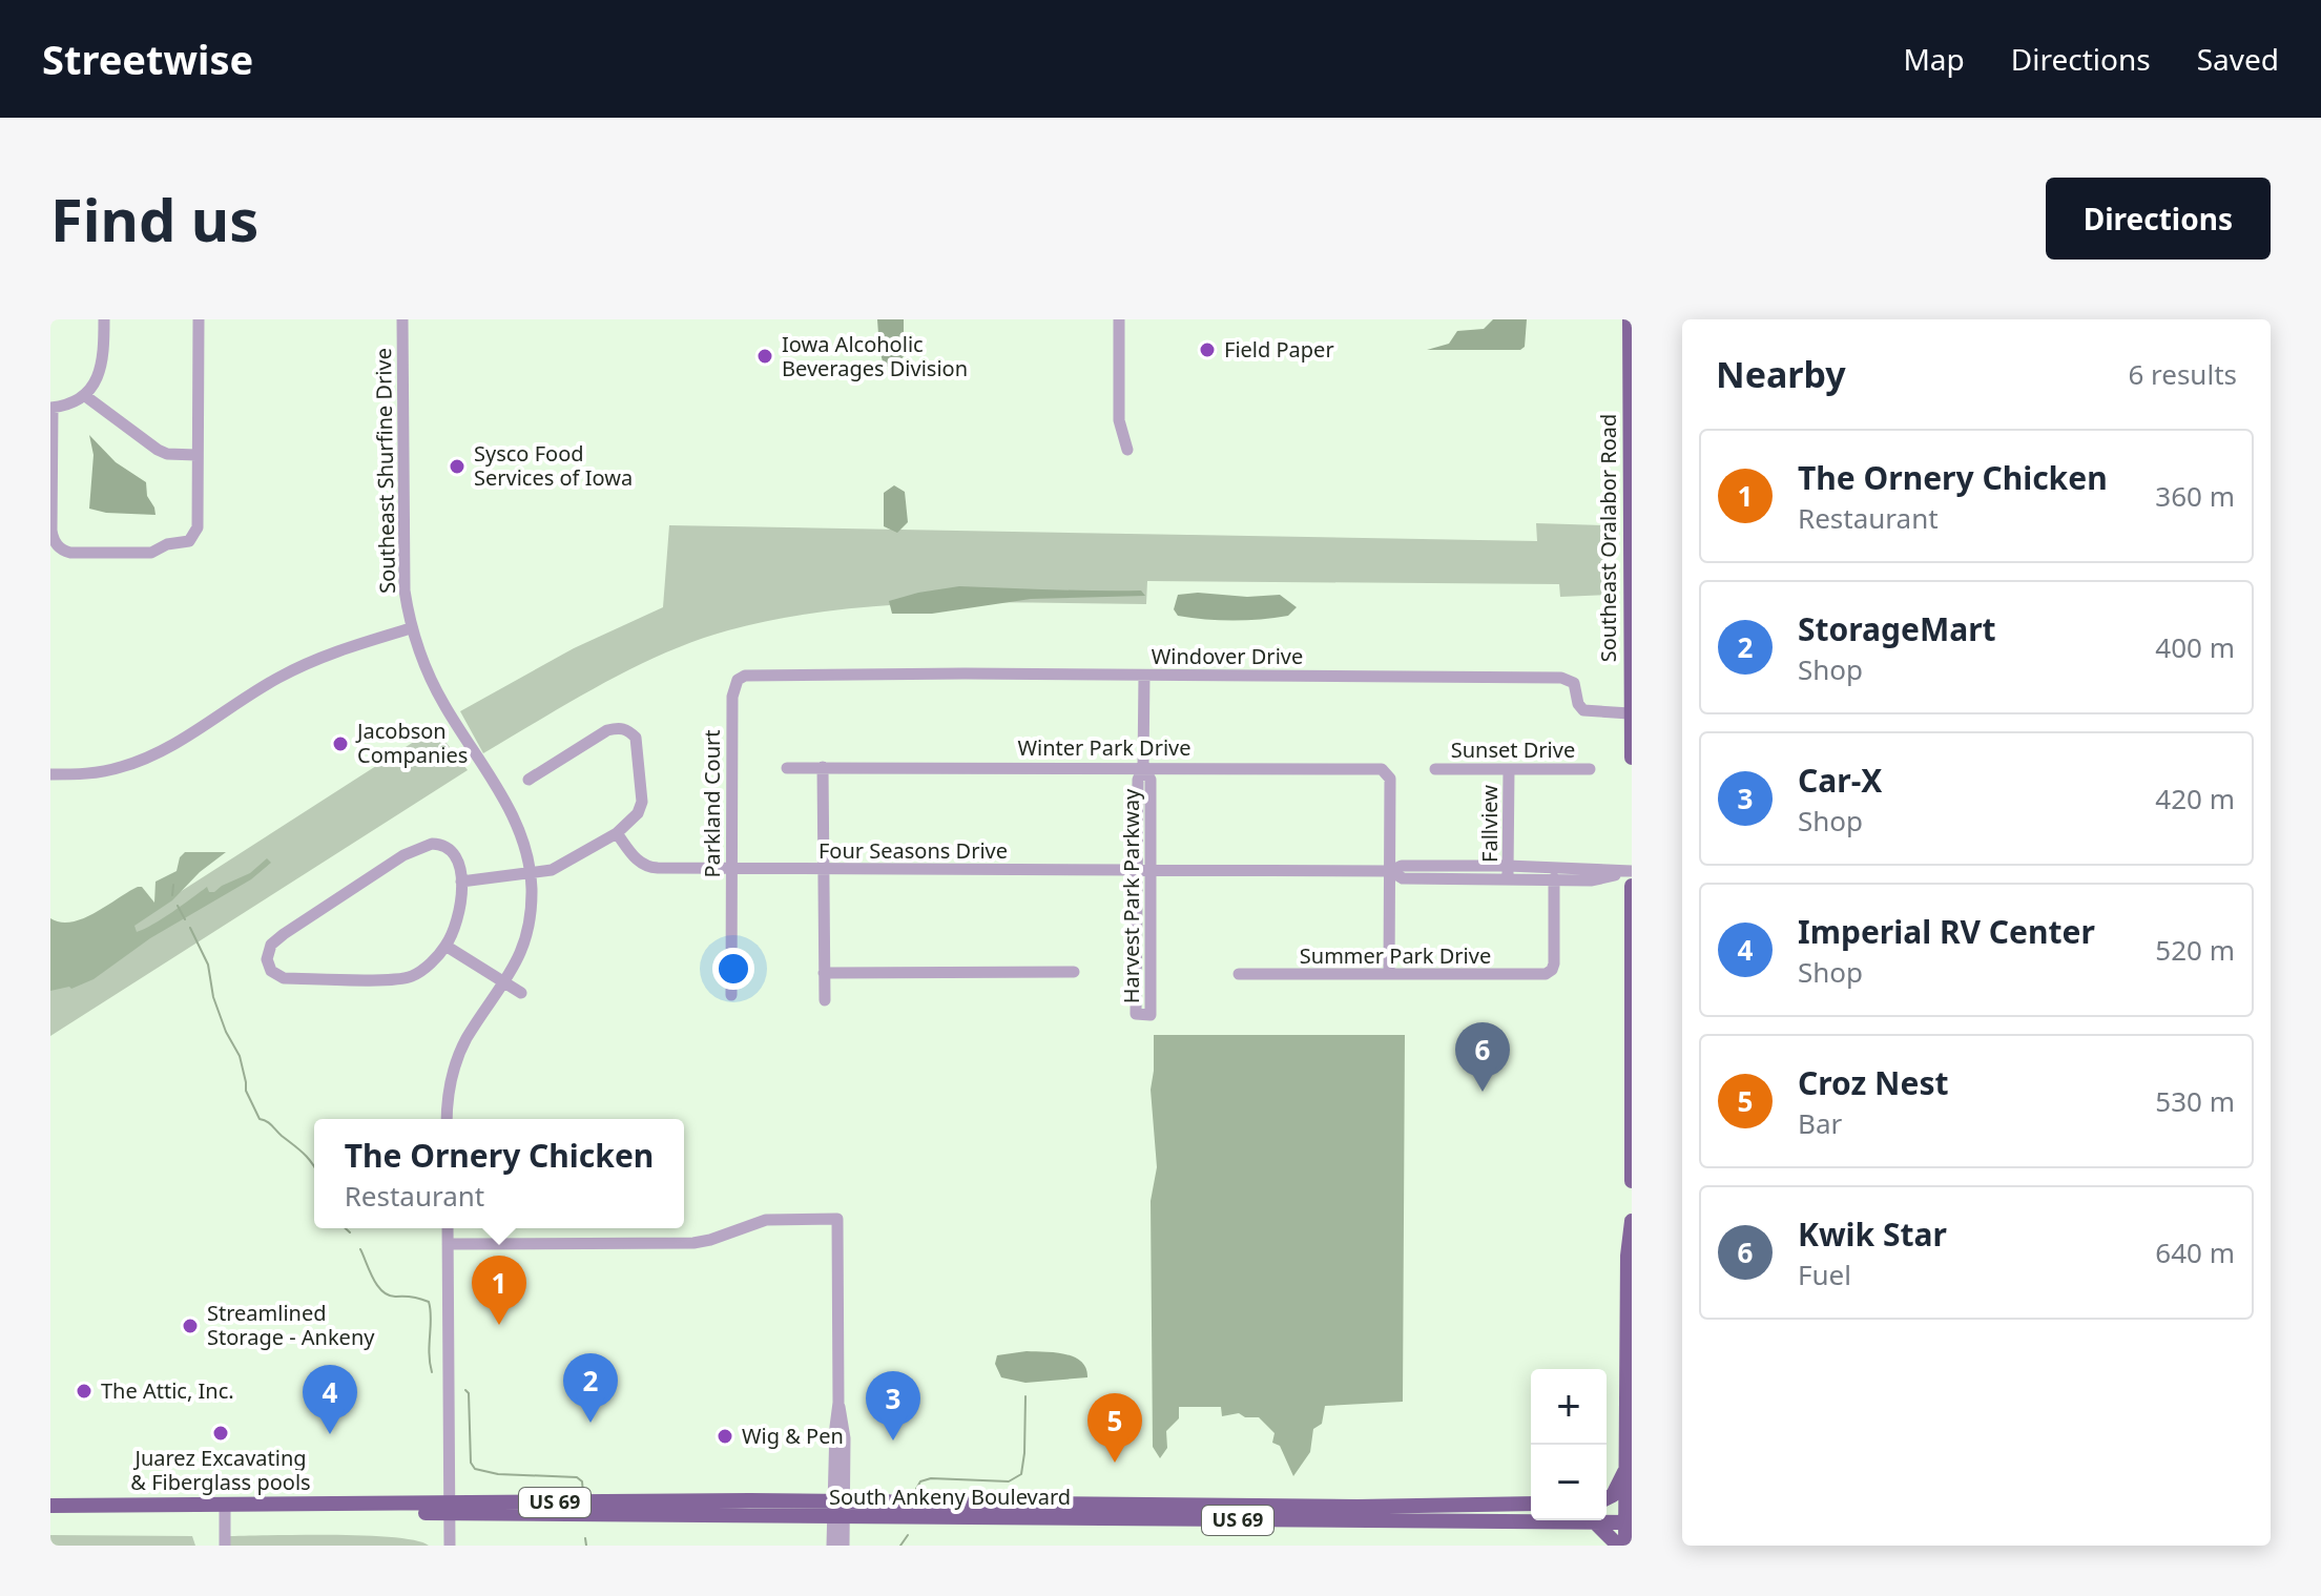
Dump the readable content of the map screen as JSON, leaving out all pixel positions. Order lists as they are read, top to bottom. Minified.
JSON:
{"streets":{"main road":["Southeast Oralabor Road","South Ankeny Boulevard","US 69"],"street":["Southeast Shurfine Drive","Windover Drive","Winter Park Drive","Sunset Drive","Parkland Court","Fallview","Four Seasons Drive","Harvest Park Parkway","Summer Park Drive"]},"crossings":[["Southeast Oralabor Road","Windover Drive"],["Windover Drive","Parkland Court"],["Windover Drive","Harvest Park Parkway"],["Winter Park Drive","Four Seasons Drive"],["Winter Park Drive","Harvest Park Parkway"],["Sunset Drive","Fallview"],["Parkland Court","Four Seasons Drive"],["Fallview","Four Seasons Drive"],["Four Seasons Drive","Harvest Park Parkway"],["Four Seasons Drive","Summer Park Drive"]],"places":["Field Paper","Iowa Alcoholic Beverages Division","Sysco Food Services of Iowa","Jacobson Companies","Streamlined Storage - Ankeny","The Attic, Inc.","Juarez Excavating & Fiberglass pools","Wig & Pen"],"page":{"header":"Streetwise","nav":["Map","Directions","Saved"],"buttons":"Directions","title":"Find us","heading":["Nearby","6 results"],"list":[{"mark":"1","name":"The Ornery Chicken","note":"Restaurant","value":"360 m"},{"mark":"2","name":"StorageMart","note":"Shop","value":"400 m"},{"mark":"3","name":"Car-X","note":"Shop","value":"420 m"},{"mark":"4","name":"Imperial RV Center","note":"Shop","value":"520 m"},{"mark":"5","name":"Croz Nest","note":"Bar","value":"530 m"},{"mark":"6","name":"Kwik Star","note":"Fuel","value":"640 m"}],"pins":["6","1","2","4","3","5"],"popup":["The Ornery Chicken","Restaurant"],"map_buttons":["+","−"]}}
